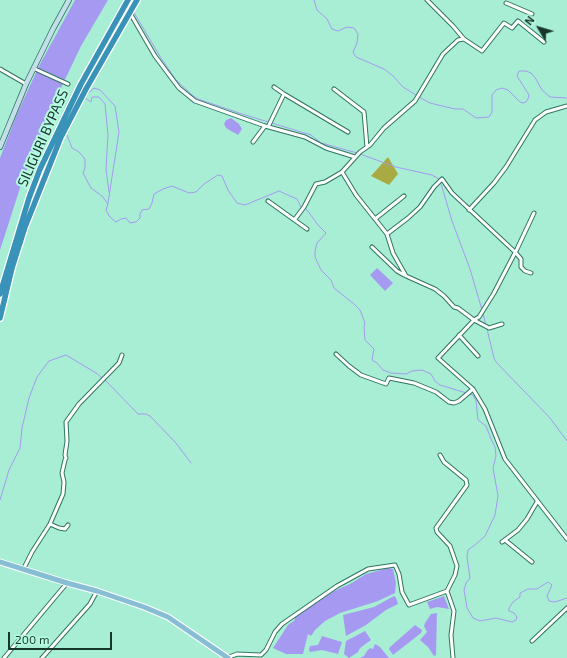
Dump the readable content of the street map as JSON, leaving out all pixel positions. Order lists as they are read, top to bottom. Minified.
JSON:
{"streets":{"highway":["SILIGURI BYPASS"]},"scale_bar":"200 m","north":"top left"}
